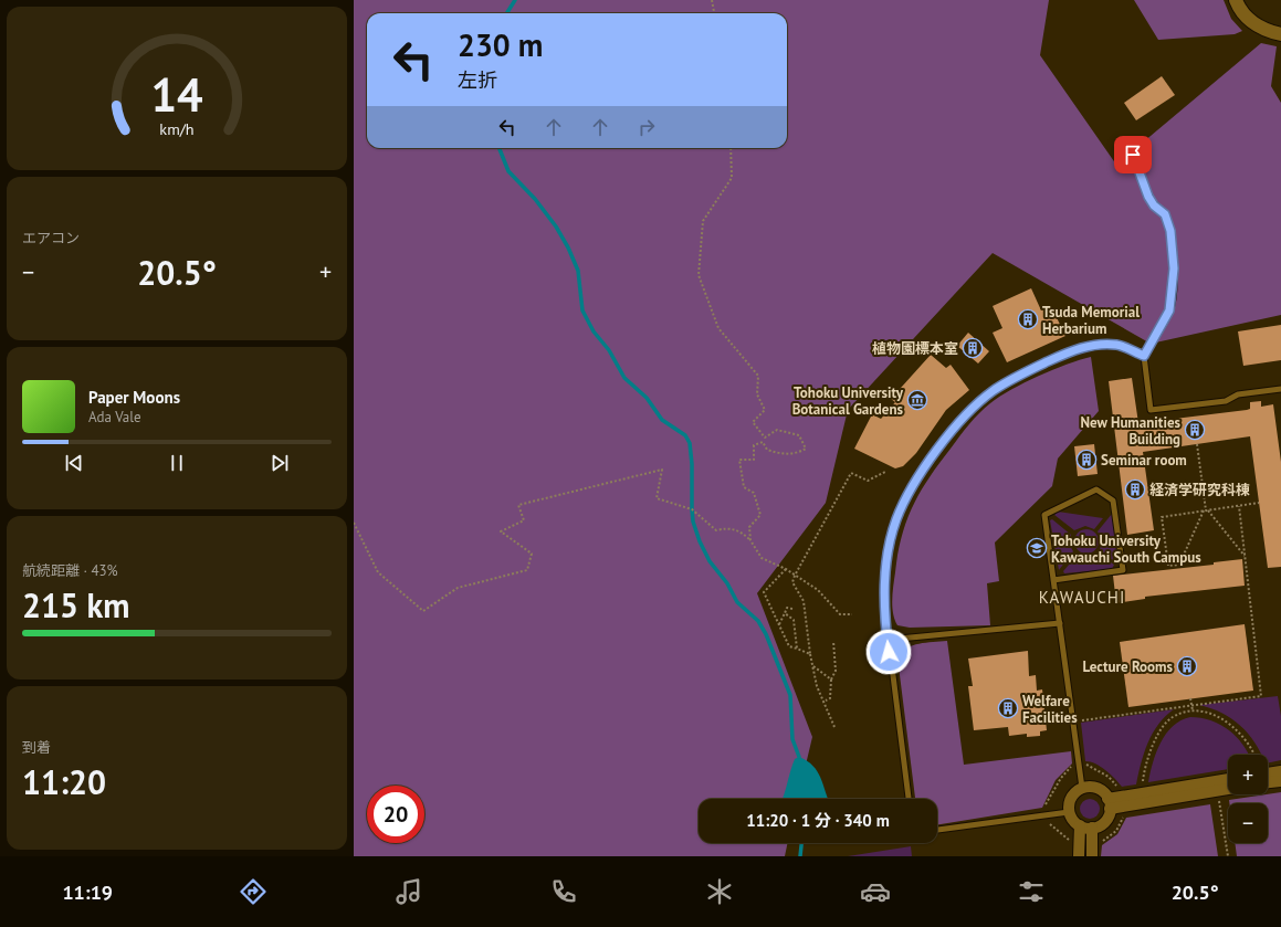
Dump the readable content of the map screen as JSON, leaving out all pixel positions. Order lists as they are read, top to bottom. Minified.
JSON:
{"districts":["KAWAUCHI"],"places":{"building":["Tsuda Memorial Herbarium","植物園標本室","New Humanities Building","Seminar room","経済学研究科棟","Lecture Rooms","Welfare Facilities"],"museum":["Tohoku University Botanical Gardens"],"school or university":["Tohoku University Kawauchi South Campus"]},"page":{"turn":["230 m","左折"],"tile":["エアコン",["航続距離 · 43%","215 km"],["到着","11:20"]],"heat":["−","20.5°","+"],"song":["Paper Moons","Ada Vale"],"map_buttons":["+","−"],"limit":"20","trip":"11:20 · 1 分 · 340 m","tabs":["11:19","20.5°"],"gauge":["14","km/h"]}}
